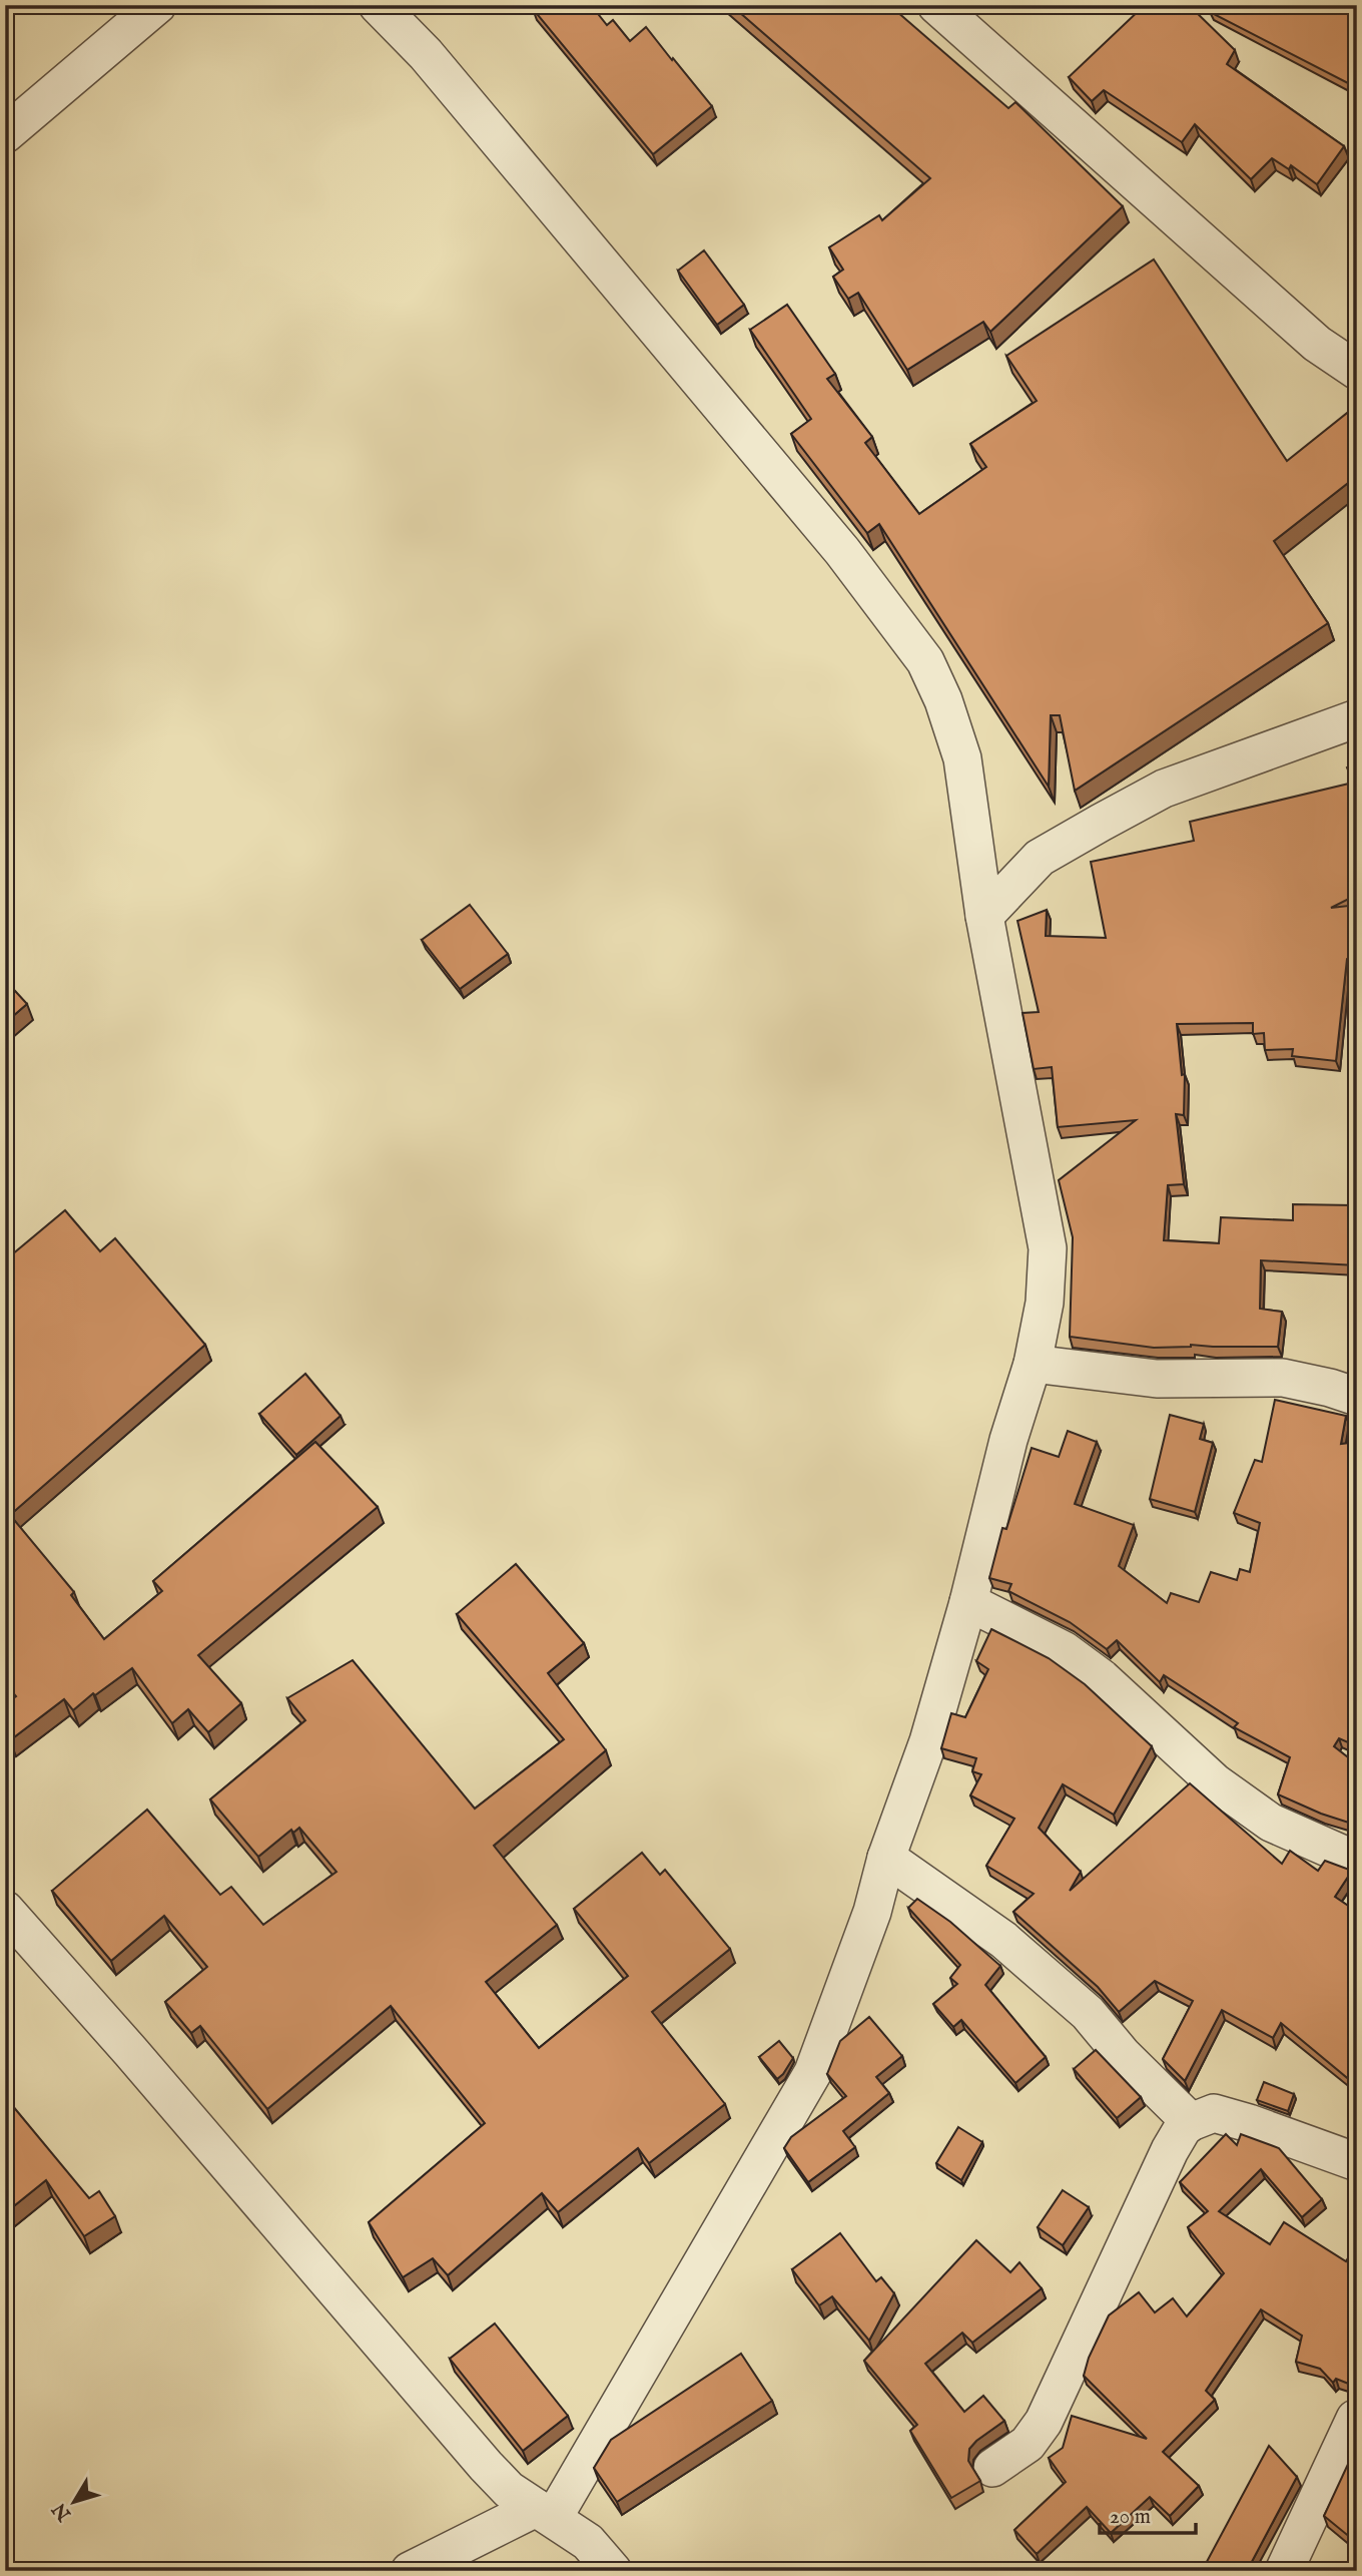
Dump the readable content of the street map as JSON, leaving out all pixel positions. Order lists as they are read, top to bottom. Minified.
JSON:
{"scale_bar":"20 m","north":"bottom left"}
